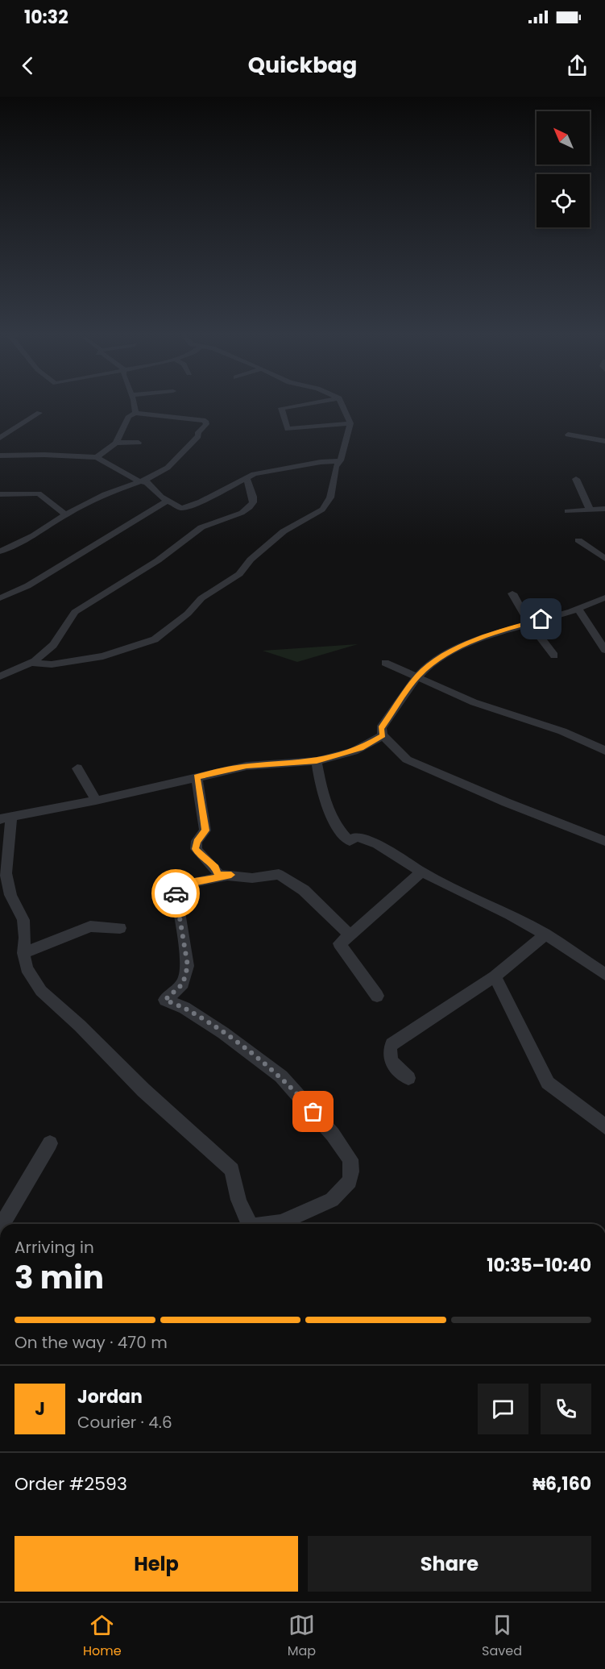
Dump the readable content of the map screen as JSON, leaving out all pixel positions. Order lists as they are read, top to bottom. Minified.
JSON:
{"north":"top left","page":{"status":"10:32","header":"Quickbag","heading":["3 min","Arriving in","10:35–10:40"],"panel":["Jordan","Courier · 4.6","Order #2593","₦6,160"],"bar":"On the way · 470 m","round":"J","buttons":["Help","Share"],"tabs":["Home","Map","Saved"]}}
